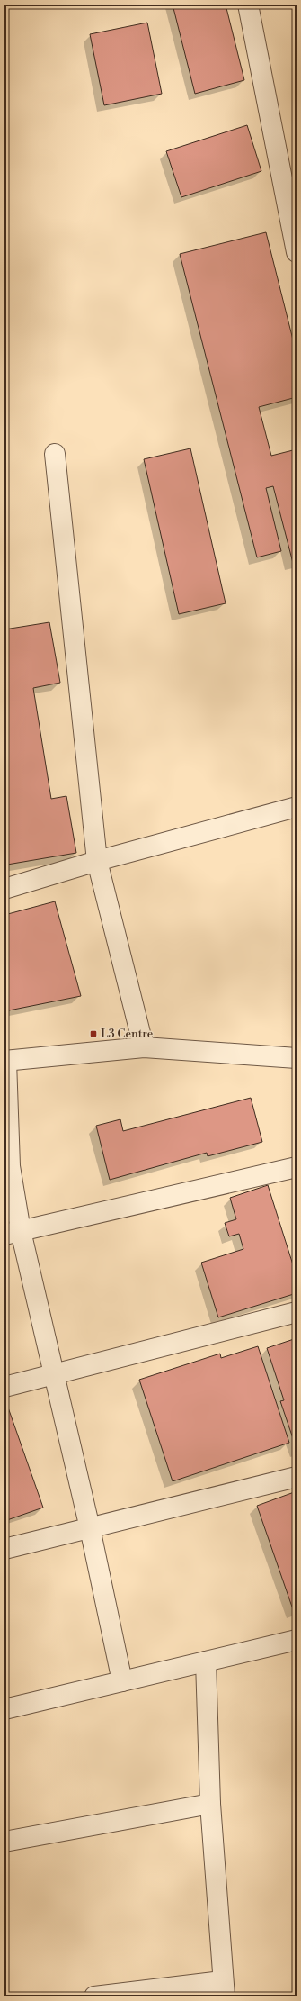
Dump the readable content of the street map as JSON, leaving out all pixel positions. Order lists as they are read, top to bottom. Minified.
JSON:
{"places":{"transit":["L3 Centre"]}}
